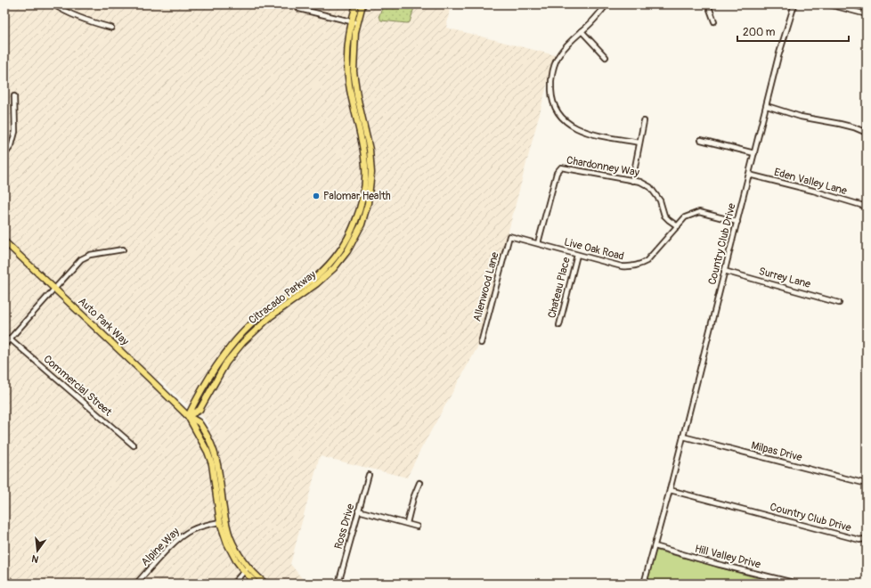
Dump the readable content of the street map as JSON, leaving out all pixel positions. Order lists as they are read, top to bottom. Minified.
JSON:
{"streets":{"main road":["Citracado Parkway","Auto Park Way"],"street":["Chardonney Way","Eden Valley Lane","Country Club Drive","Live Oak Road","Surrey Lane","Allenwood Lane","Chateau Place","Commercial Street","Milpas Drive","Ross Drive","Alpine Way","Hill Valley Drive"]},"crossings":[["Chardonney Way","Live Oak Road"],["Eden Valley Lane","Country Club Drive"],["Country Club Drive","Live Oak Road"],["Country Club Drive","Surrey Lane"],["Country Club Drive","Milpas Drive"],["Country Club Drive","Hill Valley Drive"],["Live Oak Road","Allenwood Lane"],["Live Oak Road","Chateau Place"],["Citracado Parkway","Auto Park Way"],["Auto Park Way","Alpine Way"]],"places":["Palomar Health"],"scale_bar":"200 m","north":"bottom"}
